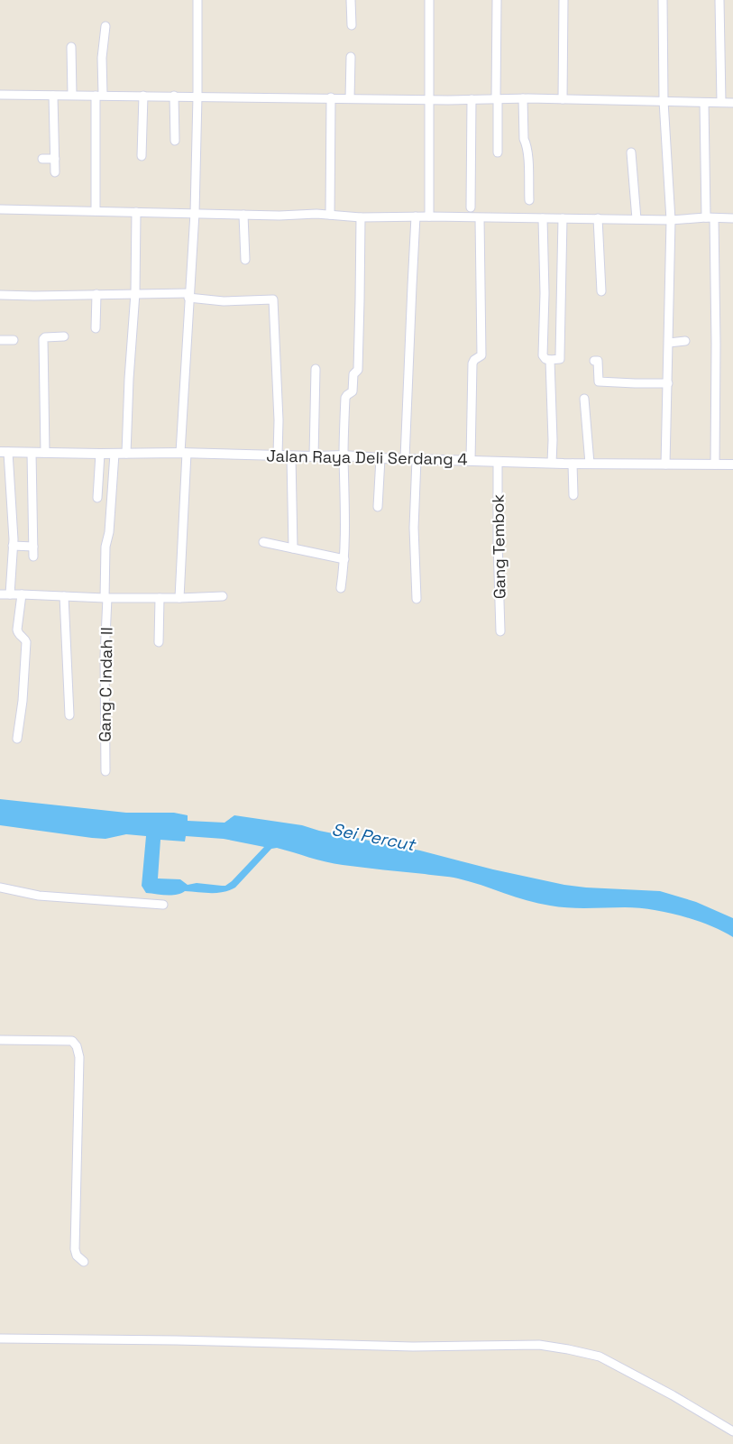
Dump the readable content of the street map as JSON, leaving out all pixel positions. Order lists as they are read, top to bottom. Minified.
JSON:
{"streets":{"street":["Jalan Raya Deli Serdang 4","Gang Tembok","Gang C Indah II"]},"crossings":[["Jalan Raya Deli Serdang 4","Gang Tembok"],["Jalan Raya Deli Serdang 4","Gang C Indah II"]],"water":["Sei Percut"]}
